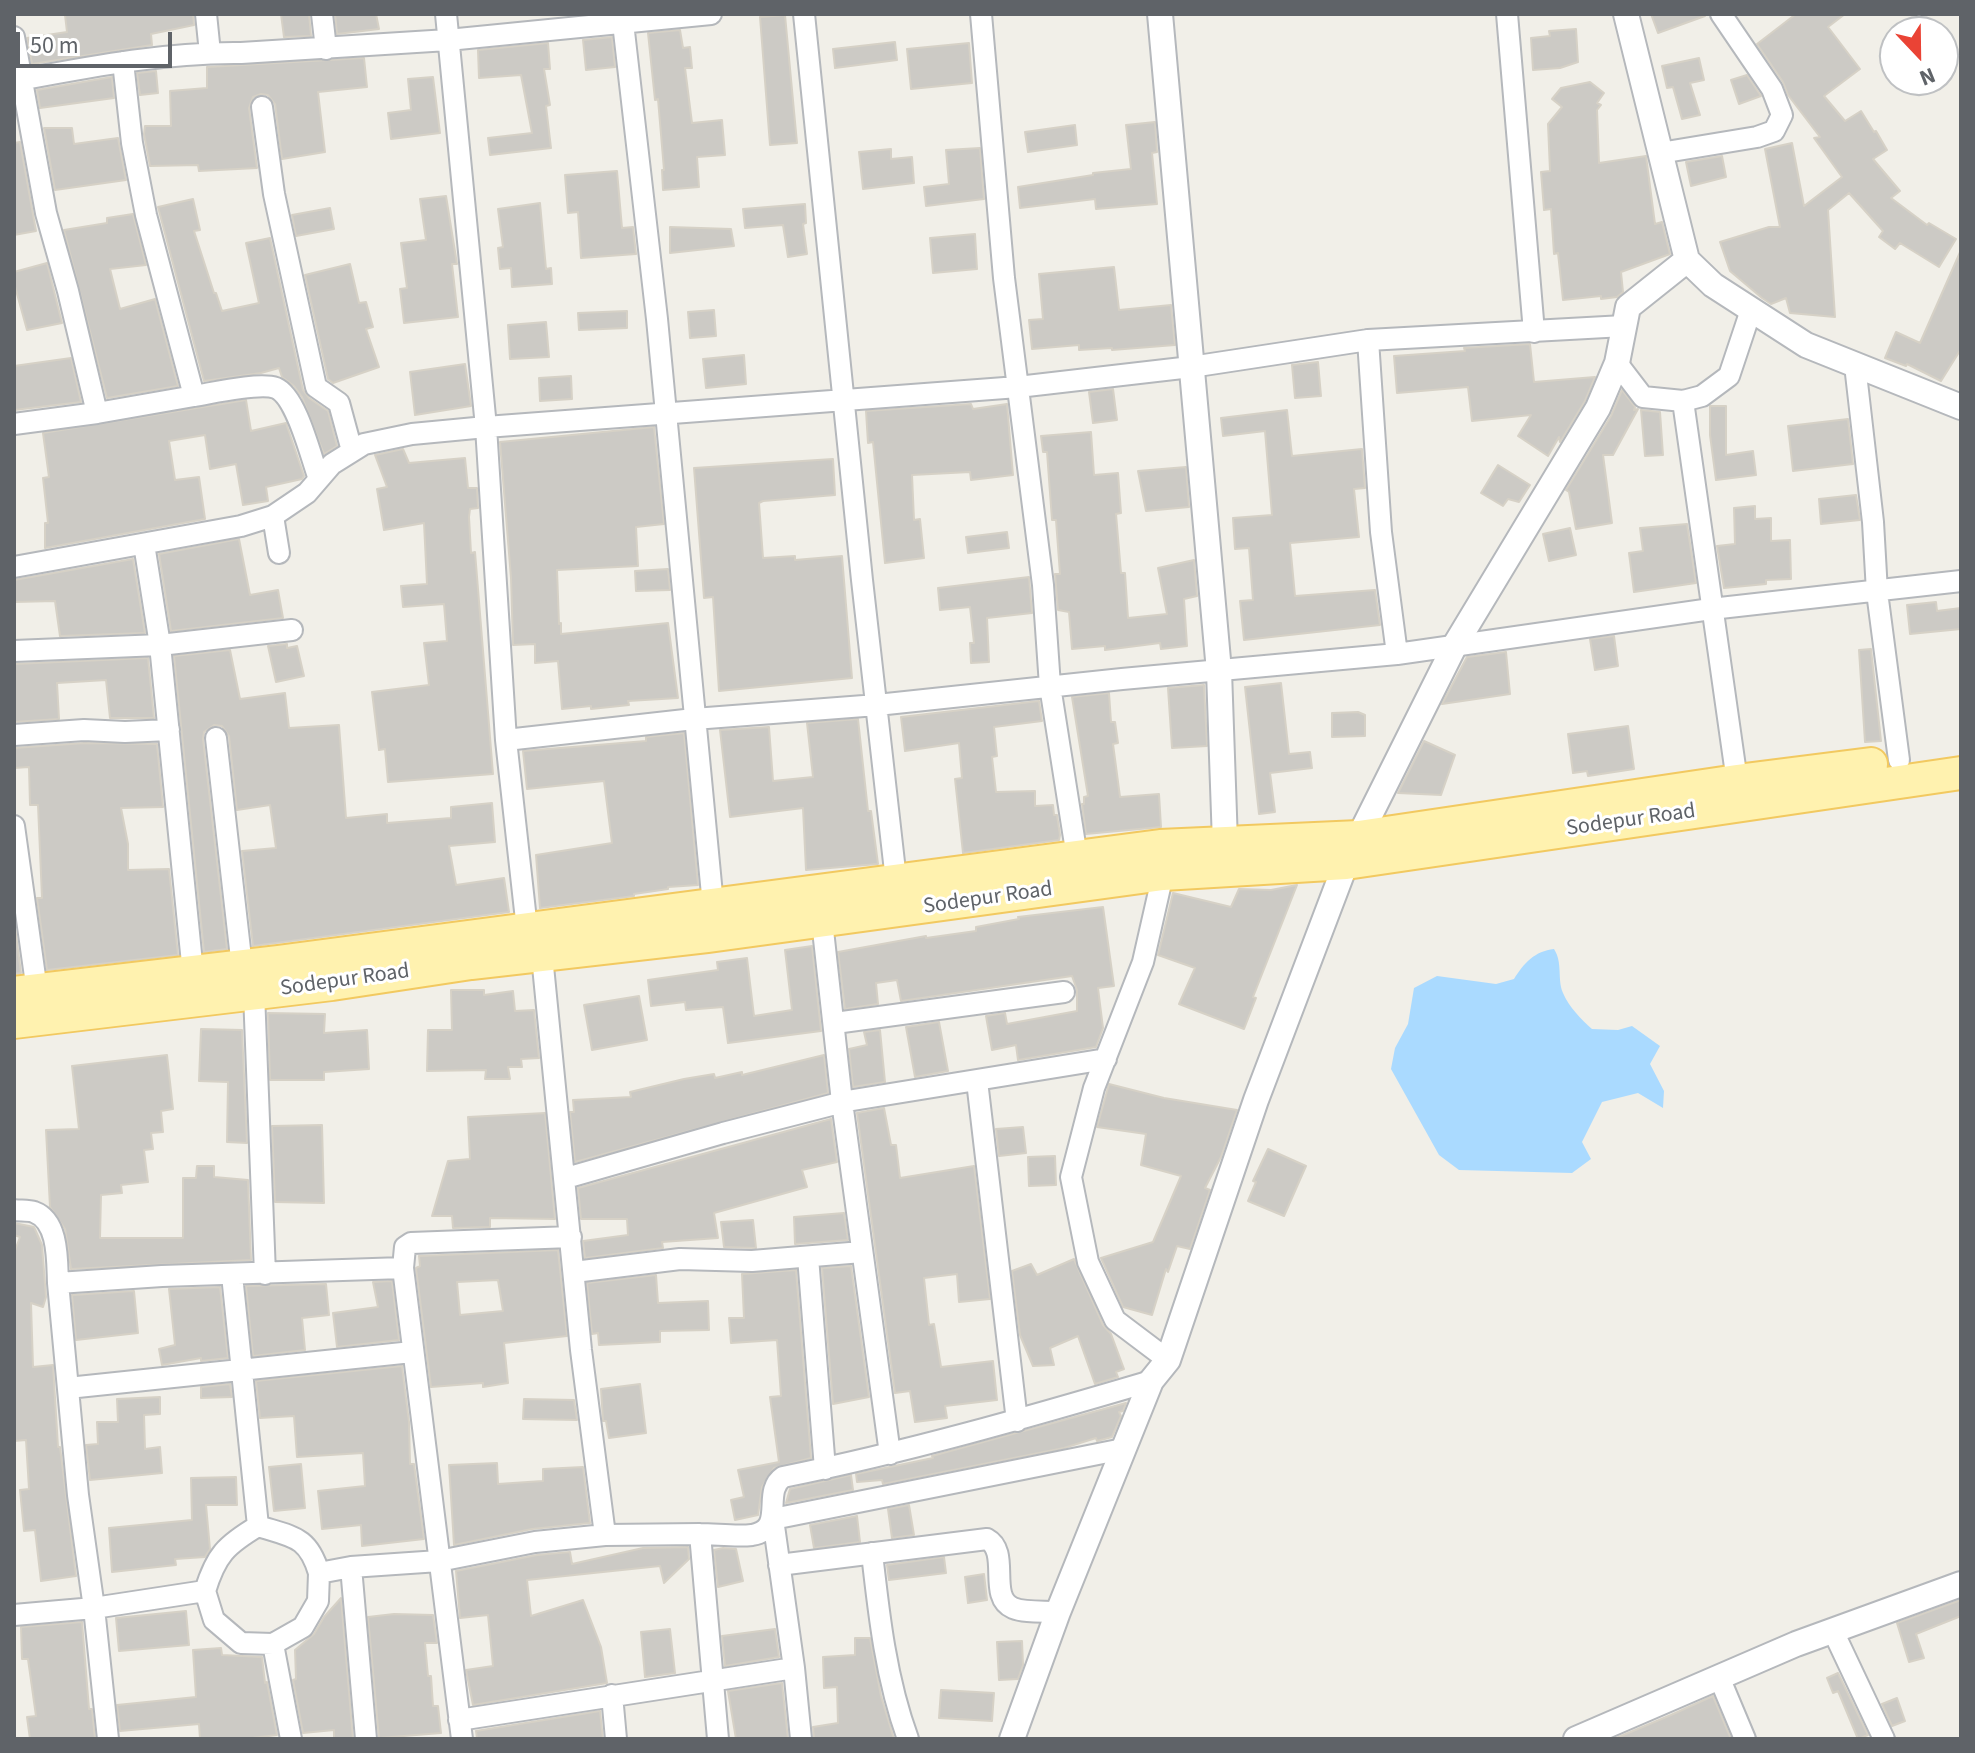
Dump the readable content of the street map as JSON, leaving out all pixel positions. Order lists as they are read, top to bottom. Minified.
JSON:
{"streets":{"main road":["Sodepur Road"]},"scale_bar":"50 m","north":"bottom"}
